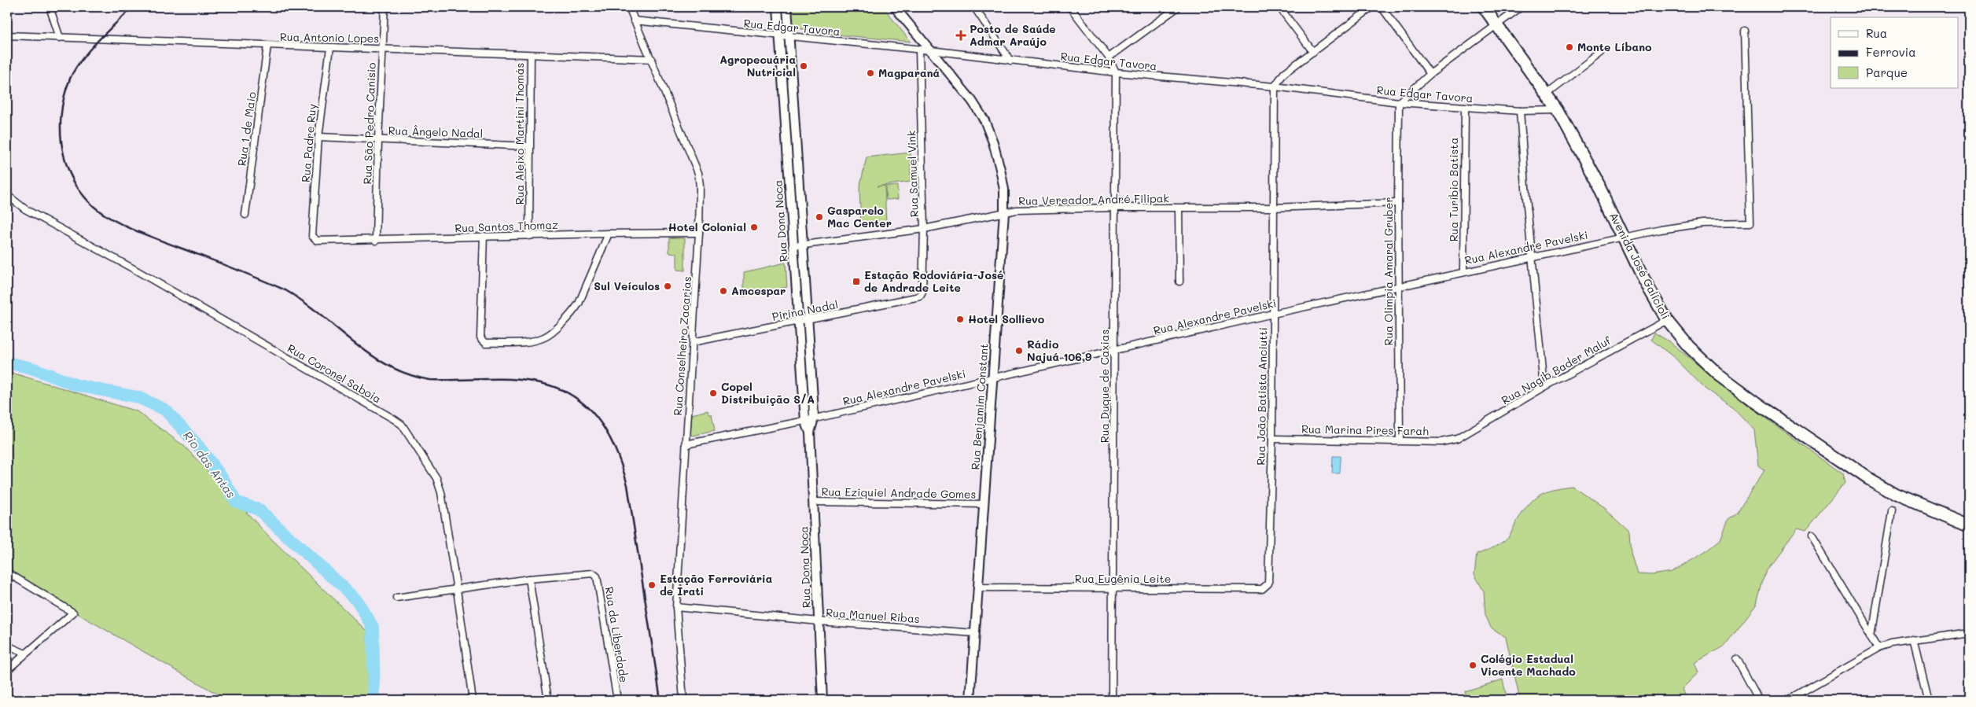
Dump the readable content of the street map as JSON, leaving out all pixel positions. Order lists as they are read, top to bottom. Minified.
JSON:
{"streets":{"highway":["Avenida José Galicioli"],"street":["Rua Edgar Tavora","Rua Antonio Lopes","Rua São Pedro Canisio","Rua 1 de Maio","Rua Ângelo Nadal","Rua Aleixo Martini Thomás","Rua Padre Ruy","Rua Samuel Vink","Rua Turíbio Batista","Rua Vereador André Filipak","Rua Dona Noca","Rua Santos Thomaz","Rua Alexandre Pavelski","Rua Olimpia Amaral Gruber","Pirina Nadal","Rua Conselheiro Zacarias","Rua Nagib Bader Maluf","Rua Coronel Saboia","Rua Duque de Caxias","Rua João Batista Anciutti","Rua Benjamim Constant","Rua Marina Pires Farah","Rua Eziquiel Andrade Gomes","Rua Eugênia Leite","Rua Manuel Ribas","Rua da Liberdade"]},"crossings":[["Rua Edgar Tavora","Rua Samuel Vink"],["Rua Edgar Tavora","Rua Turíbio Batista"],["Rua Edgar Tavora","Rua Dona Noca"],["Rua Edgar Tavora","Avenida José Galicioli"],["Rua Edgar Tavora","Rua Olimpia Amaral Gruber"],["Rua Edgar Tavora","Rua Conselheiro Zacarias"],["Rua Edgar Tavora","Rua Duque de Caxias"],["Rua Edgar Tavora","Rua João Batista Anciutti"],["Rua Edgar Tavora","Rua Benjamim Constant"],["Rua Antonio Lopes","Rua São Pedro Canisio"],["Rua Antonio Lopes","Rua 1 de Maio"],["Rua Antonio Lopes","Rua Aleixo Martini Thomás"],["Rua Antonio Lopes","Rua Padre Ruy"],["Rua Antonio Lopes","Rua Conselheiro Zacarias"],["Rua São Pedro Canisio","Rua Ângelo Nadal"],["Rua São Pedro Canisio","Rua Santos Thomaz"],["Rua Ângelo Nadal","Rua Aleixo Martini Thomás"],["Rua Ângelo Nadal","Rua Padre Ruy"],["Rua Aleixo Martini Thomás","Rua Santos Thomaz"],["Rua Padre Ruy","Rua Santos Thomaz"],["Rua Samuel Vink","Rua Vereador André Filipak"],["Rua Samuel Vink","Pirina Nadal"],["Rua Turíbio Batista","Rua Alexandre Pavelski"],["Rua Vereador André Filipak","Rua Dona Noca"],["Rua Vereador André Filipak","Rua Olimpia Amaral Gruber"],["Rua Vereador André Filipak","Rua Duque de Caxias"],["Rua Vereador André Filipak","Rua João Batista Anciutti"],["Rua Vereador André Filipak","Rua Benjamim Constant"],["Rua Dona Noca","Rua Alexandre Pavelski"],["Rua Dona Noca","Pirina Nadal"],["Rua Dona Noca","Rua Eziquiel Andrade Gomes"],["Rua Dona Noca","Rua Manuel Ribas"],["Rua Santos Thomaz","Rua Conselheiro Zacarias"],["Rua Alexandre Pavelski","Avenida José Galicioli"],["Rua Alexandre Pavelski","Rua Olimpia Amaral Gruber"],["Rua Alexandre Pavelski","Rua Conselheiro Zacarias"],["Rua Alexandre Pavelski","Rua Duque de Caxias"],["Rua Alexandre Pavelski","Rua João Batista Anciutti"],["Rua Alexandre Pavelski","Rua Benjamim Constant"],["Avenida José Galicioli","Rua Nagib Bader Maluf"],["Rua Olimpia Amaral Gruber","Rua Marina Pires Farah"],["Pirina Nadal","Rua Conselheiro Zacarias"],["Rua Conselheiro Zacarias","Rua Manuel Ribas"],["Rua Nagib Bader Maluf","Rua Marina Pires Farah"],["Rua Duque de Caxias","Rua Eugênia Leite"],["Rua João Batista Anciutti","Rua Marina Pires Farah"],["Rua João Batista Anciutti","Rua Eugênia Leite"],["Rua Benjamim Constant","Rua Eziquiel Andrade Gomes"],["Rua Benjamim Constant","Rua Eugênia Leite"],["Rua Benjamim Constant","Rua Manuel Ribas"]],"water":["Rio das Antas"],"places":{"health":["Posto de Saúde Admar Araújo"],"other":["Monte Líbano","Agropecuária Nutricial","Magparaná","Gasparelo Mac Center","Hotel Colonial","Sul Veículos","Amcespar","Hotel Sollievo","Rádio Najuá 106,9","Copel Distribuição S/A","Estação Ferroviária de Irati","Colégio Estadual Vicente Machado"],"transit":["Estação Rodoviária-José de Andrade Leite"]},"legend":["Rua","Ferrovia","Parque"]}
